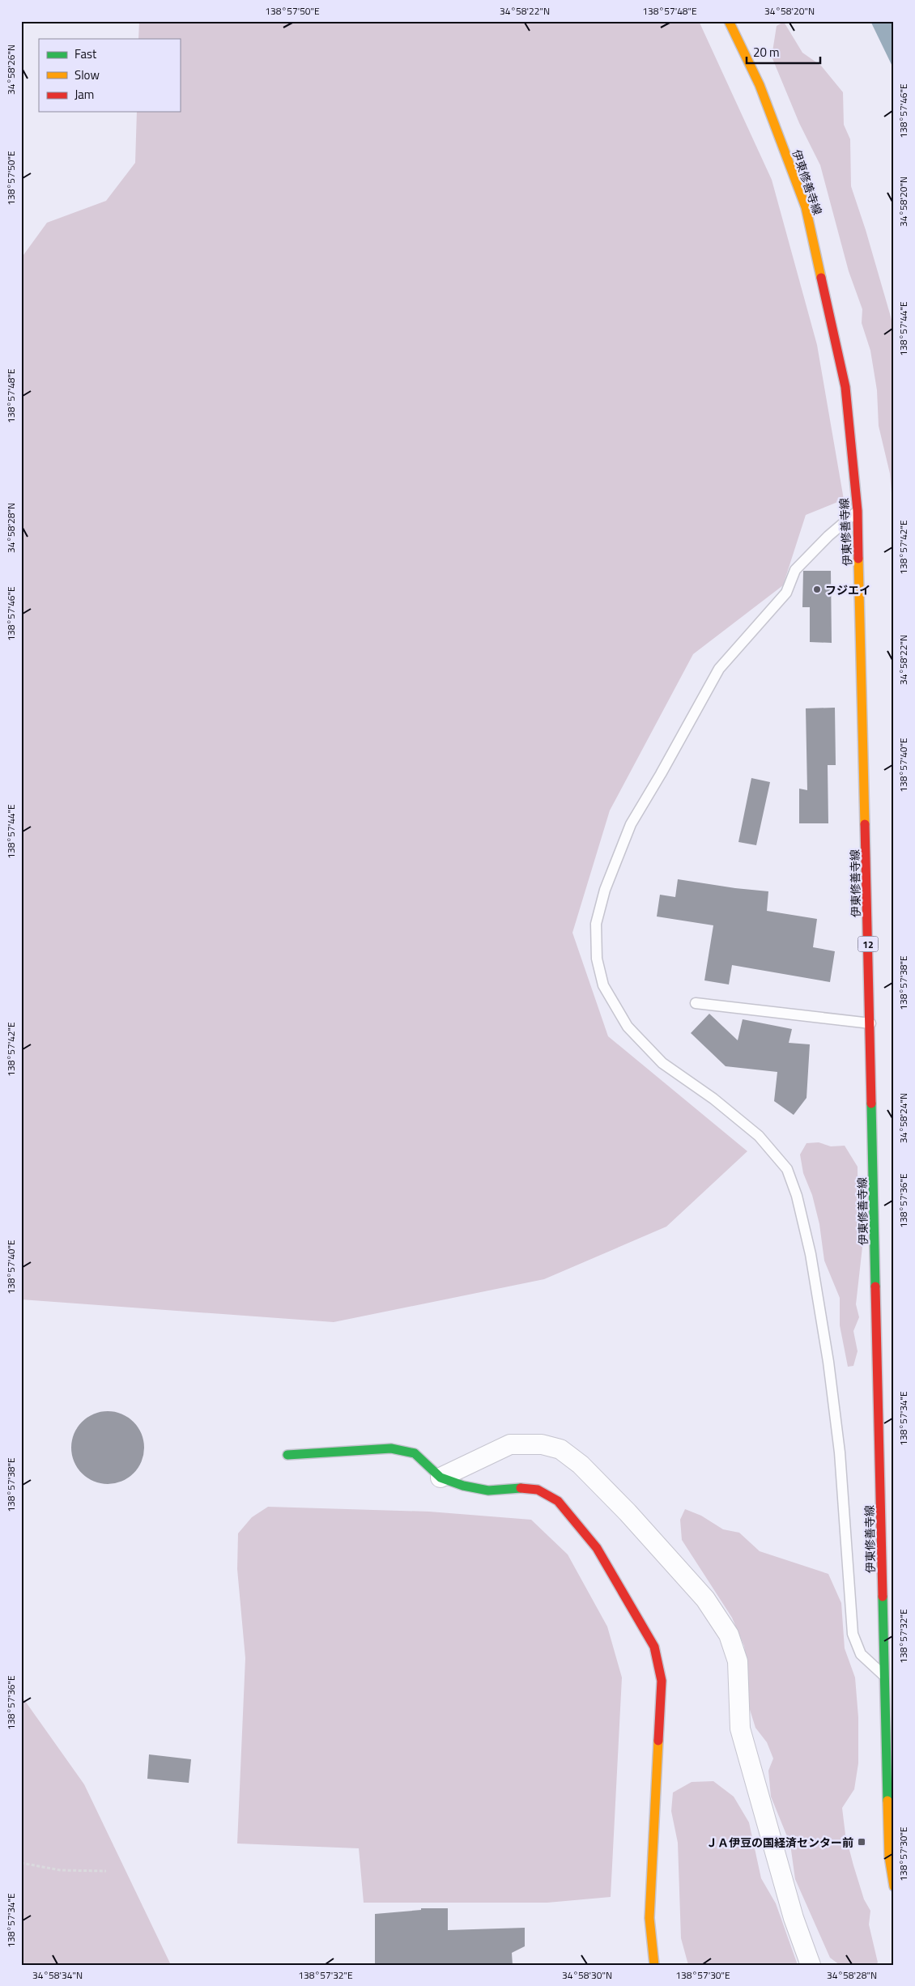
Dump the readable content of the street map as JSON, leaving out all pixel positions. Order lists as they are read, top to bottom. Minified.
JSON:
{"streets":{"main road":["伊東修善寺線","12"]},"places":{"other":["フジエイ"],"transit":["ＪＡ伊豆の国経済センター前"]},"legend":["Fast","Slow","Jam"],"scale_bar":"20 m","coordinates":["138°57'50\"E","34°58'22\"N","138°57'48\"E","34°58'20\"N","34°58'26\"N","138°57'46\"E","138°57'44\"E","34°58'28\"N","138°57'42\"E","138°57'40\"E","138°57'38\"E","34°58'24\"N","138°57'36\"E","138°57'34\"E","138°57'32\"E","138°57'30\"E","34°58'34\"N","34°58'30\"N"]}
